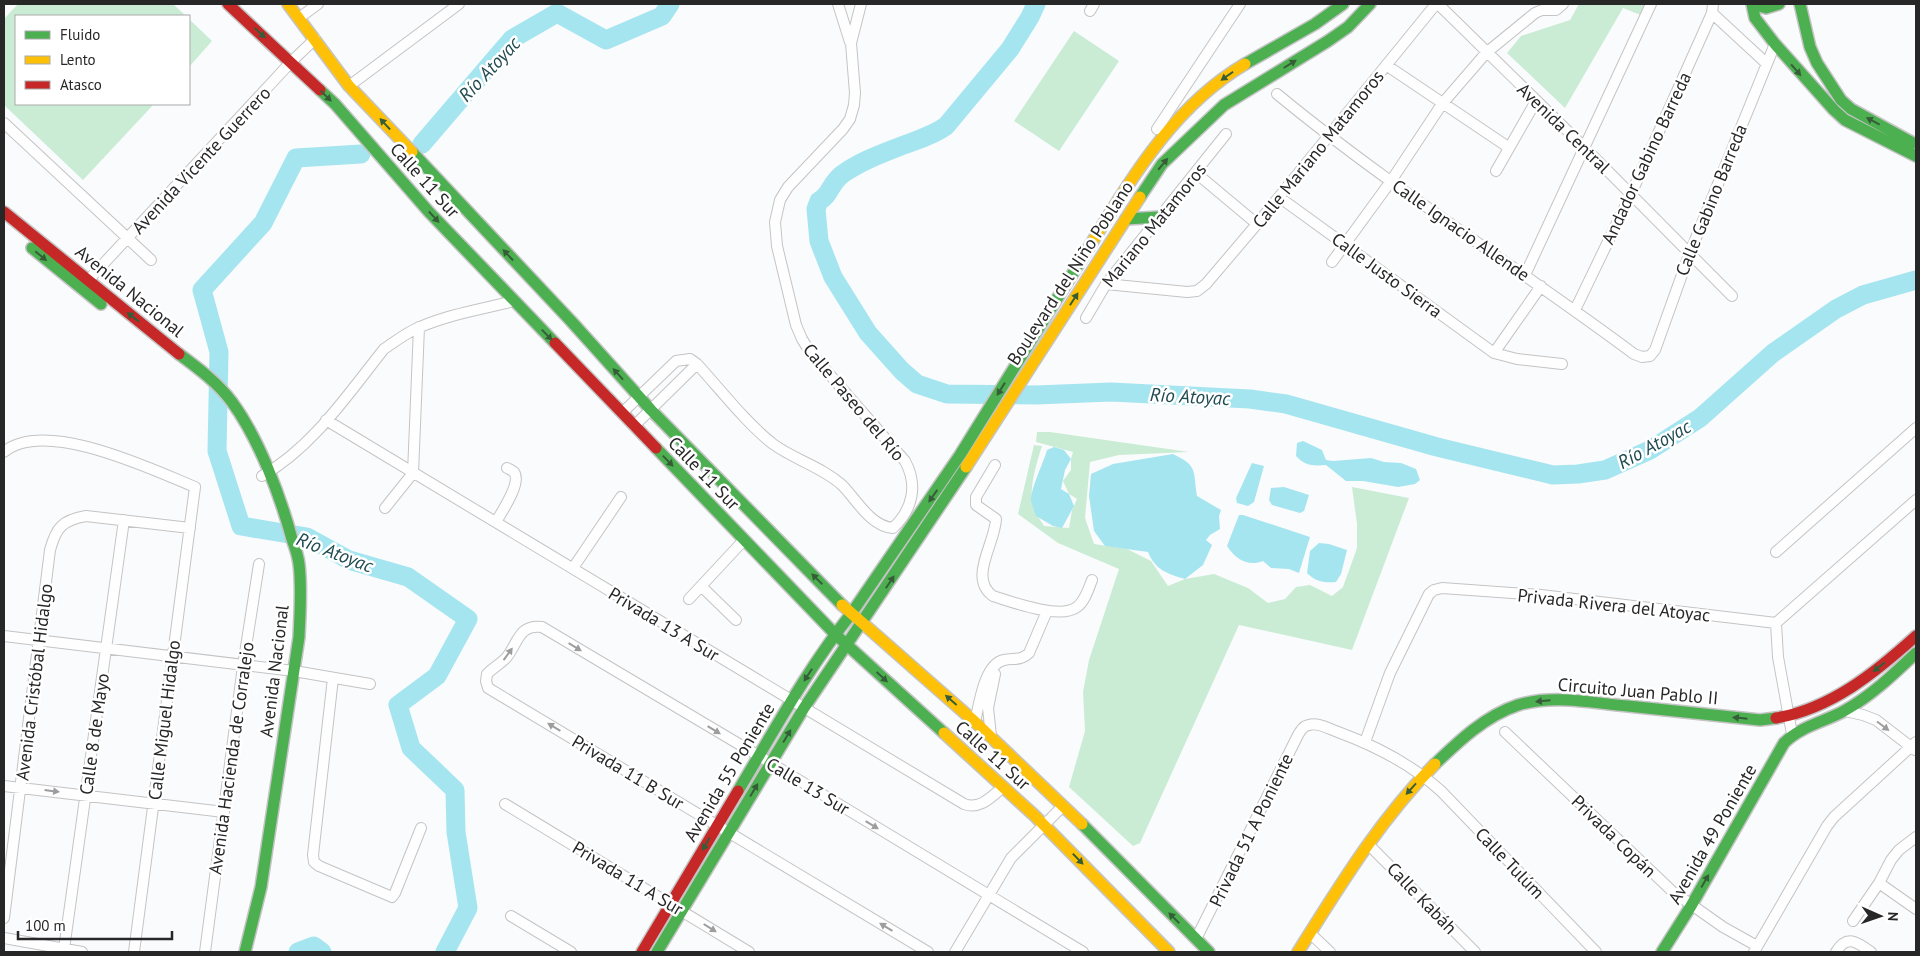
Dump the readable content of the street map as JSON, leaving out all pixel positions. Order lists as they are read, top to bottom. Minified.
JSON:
{"streets":{"main road":["Calle 11 Sur","Boulevard del Niño Poblano","Avenida Nacional","Circuito Juan Pablo II","Avenida 55 Poniente","Avenida 49 Poniente"],"street":["Avenida Central","Calle Mariano Matamoros","Andador Gabino Barreda","Avenida Vicente Guerrero","Calle Gabino Barreda","Mariano Matamoros","Calle Ignacio Allende","Calle Justo Sierra","Calle Paseo del Río","Privada Rivera del Atoyac","Privada 13 A Sur","Avenida Cristóbal Hidalgo","Calle Miguel Hidalgo","Calle 8 de Mayo","Avenida Hacienda de Corralejo","Privada 11 B Sur","Calle 13 Sur","Privada 51 A Poniente","Privada Copán","Calle Tulúm","Privada 11 A Sur","Calle Kabáh"]},"crossings":[["Avenida Central","Calle Mariano Matamoros"],["Avenida Central","Andador Gabino Barreda"],["Avenida Central","Calle Gabino Barreda"],["Calle Mariano Matamoros","Mariano Matamoros"],["Calle Mariano Matamoros","Calle Ignacio Allende"],["Calle Mariano Matamoros","Calle Justo Sierra"],["Andador Gabino Barreda","Calle Ignacio Allende"],["Avenida Vicente Guerrero","Calle 11 Sur"],["Avenida Vicente Guerrero","Avenida Nacional"],["Calle 11 Sur","Boulevard del Niño Poblano"],["Calle 11 Sur","Privada 13 A Sur"],["Calle 11 Sur","Avenida 55 Poniente"],["Calle 11 Sur","Privada 51 A Poniente"],["Calle Gabino Barreda","Calle Ignacio Allende"],["Boulevard del Niño Poblano","Avenida 55 Poniente"],["Privada Rivera del Atoyac","Calle Tulúm"],["Privada 13 A Sur","Avenida 55 Poniente"],["Avenida Cristóbal Hidalgo","Calle 8 de Mayo"],["Circuito Juan Pablo II","Calle Tulúm"],["Circuito Juan Pablo II","Calle Kabáh"],["Privada 11 B Sur","Avenida 55 Poniente"],["Privada 11 B Sur","Calle 13 Sur"],["Avenida 55 Poniente","Calle 13 Sur"],["Avenida 55 Poniente","Privada 11 A Sur"],["Privada 51 A Poniente","Calle Tulúm"],["Avenida 49 Poniente","Privada Copán"]],"one_way":["Circuito Juan Pablo II","Privada 11 B Sur","Calle 13 Sur","Avenida 49 Poniente"],"water":["Río Atoyac"],"legend":["Fluido","Lento","Atasco"],"scale_bar":"100 m","north":"right"}
